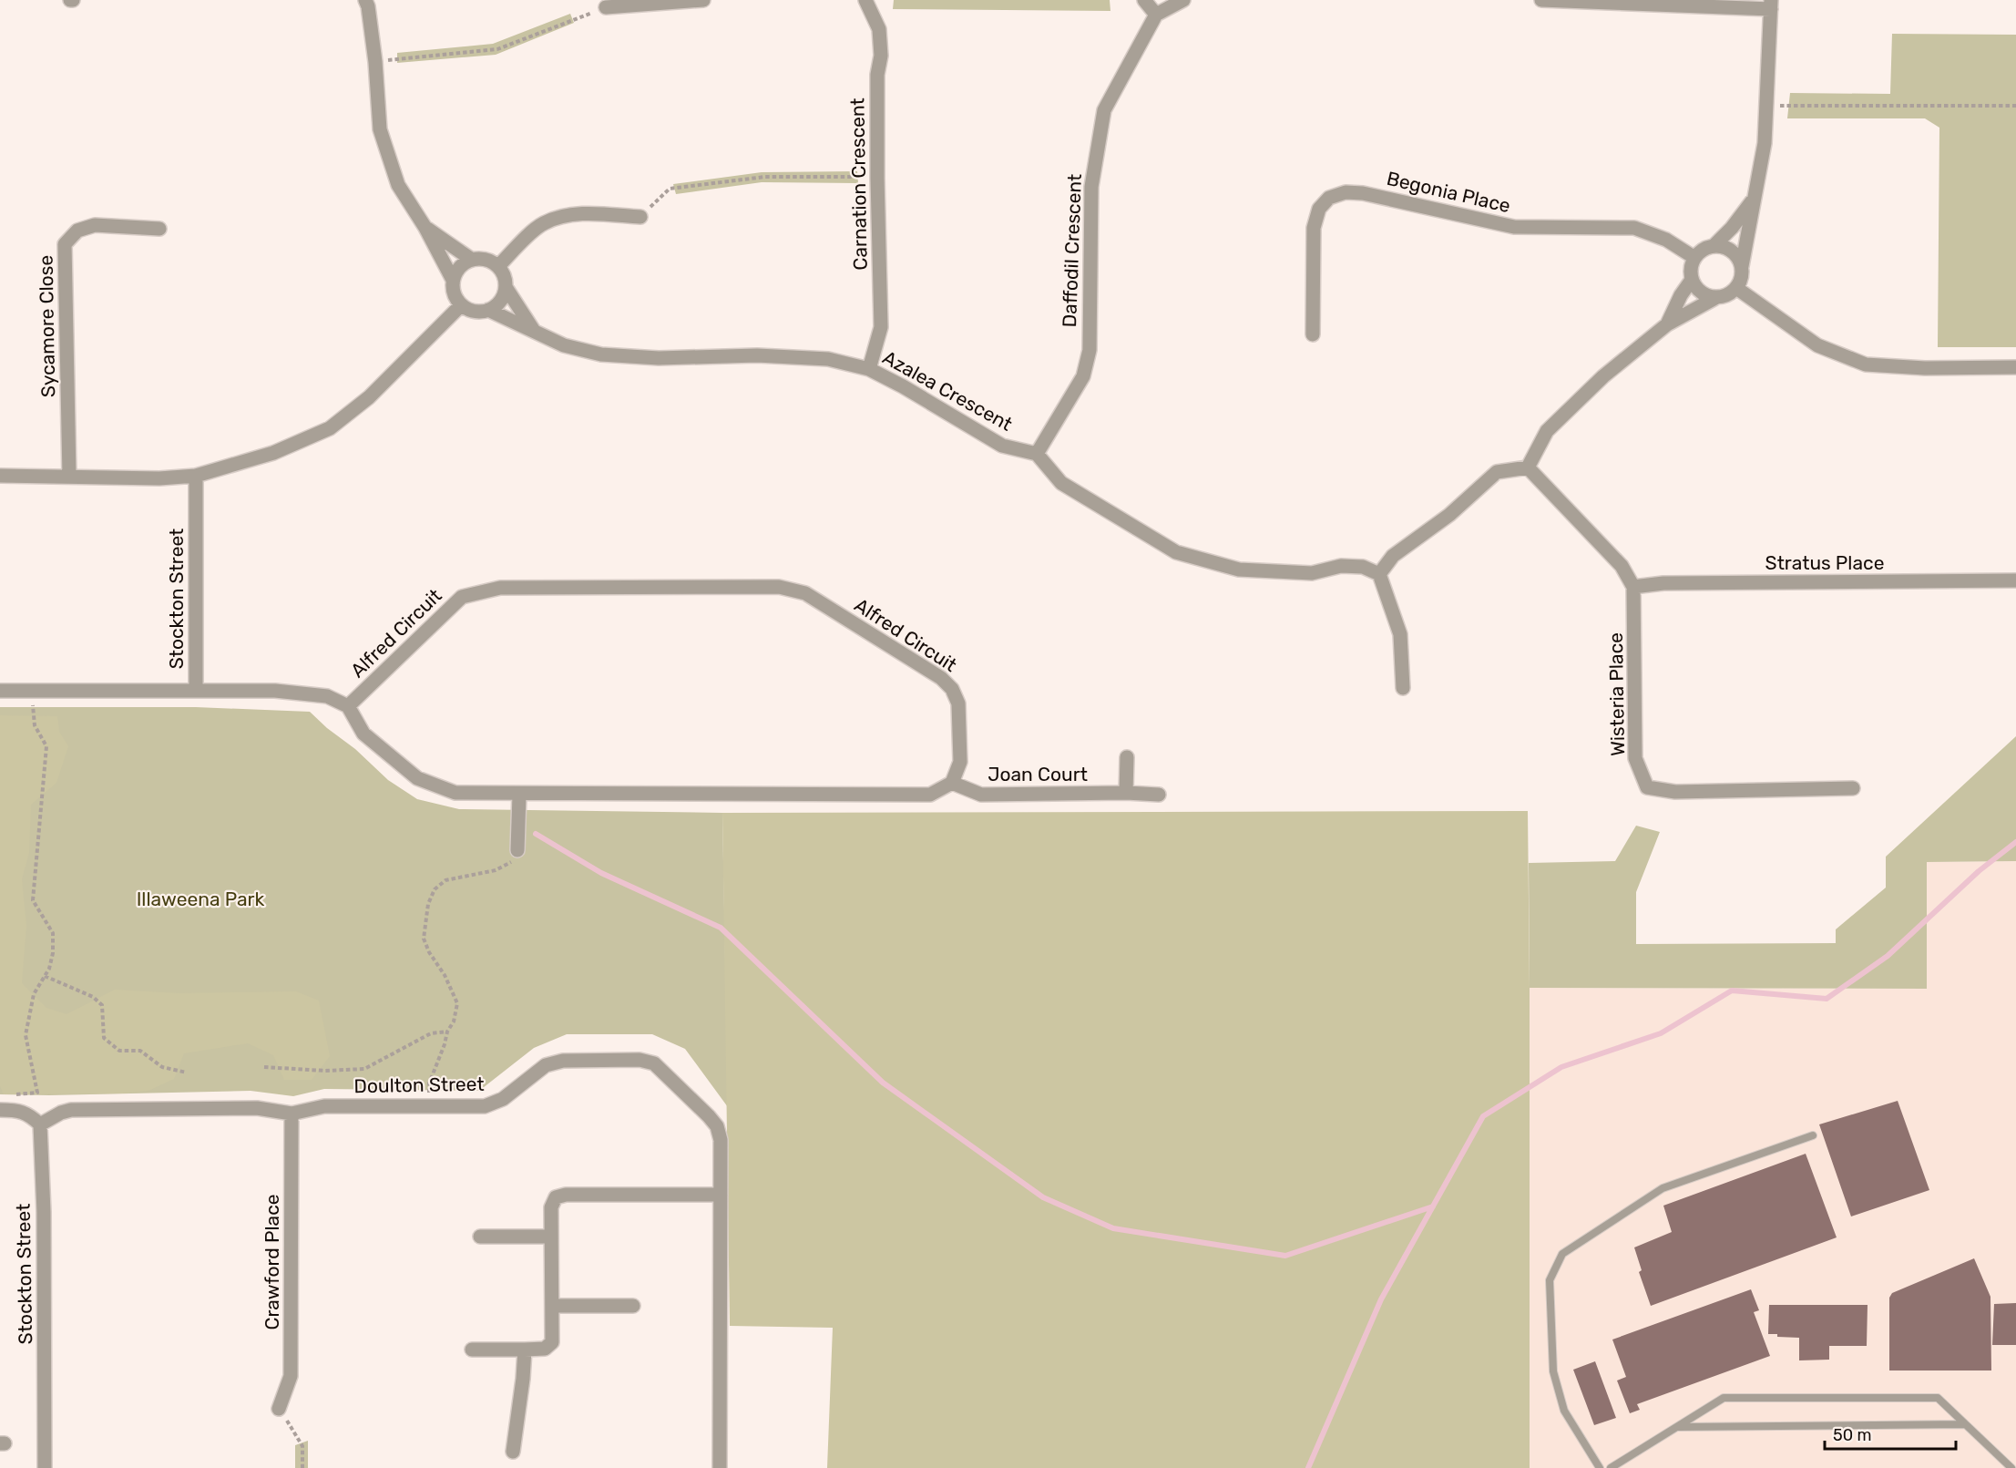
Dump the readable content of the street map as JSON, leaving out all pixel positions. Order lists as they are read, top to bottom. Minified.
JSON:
{"streets":{"street":["Carnation Crescent","Begonia Place","Daffodil Crescent","Sycamore Close","Azalea Crescent","Stratus Place","Stockton Street","Alfred Circuit","Wisteria Place","Joan Court","Doulton Street","Crawford Place"]},"crossings":[["Carnation Crescent","Azalea Crescent"],["Daffodil Crescent","Azalea Crescent"],["Stratus Place","Wisteria Place"],["Stockton Street","Alfred Circuit"],["Stockton Street","Doulton Street"],["Alfred Circuit","Joan Court"],["Doulton Street","Crawford Place"]],"parks":["Illaweena Park"],"scale_bar":"50 m"}
